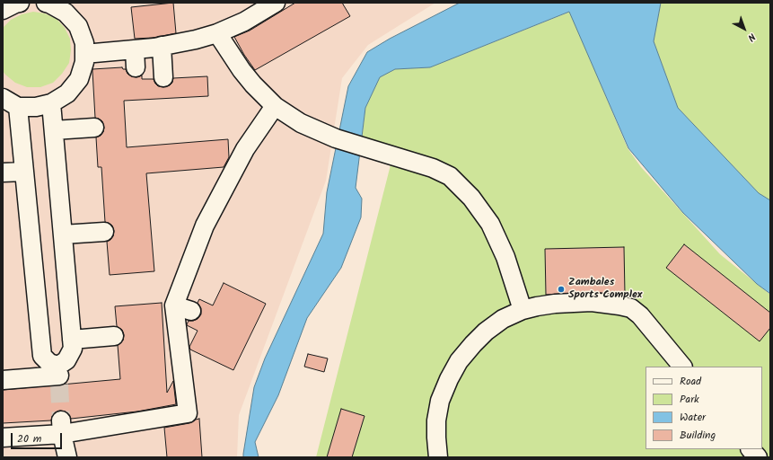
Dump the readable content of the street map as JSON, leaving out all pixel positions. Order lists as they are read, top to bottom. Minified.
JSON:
{"places":["Zambales Sports Complex"],"legend":["Road","Park","Water","Building"],"scale_bar":"20 m","north":"bottom right"}
